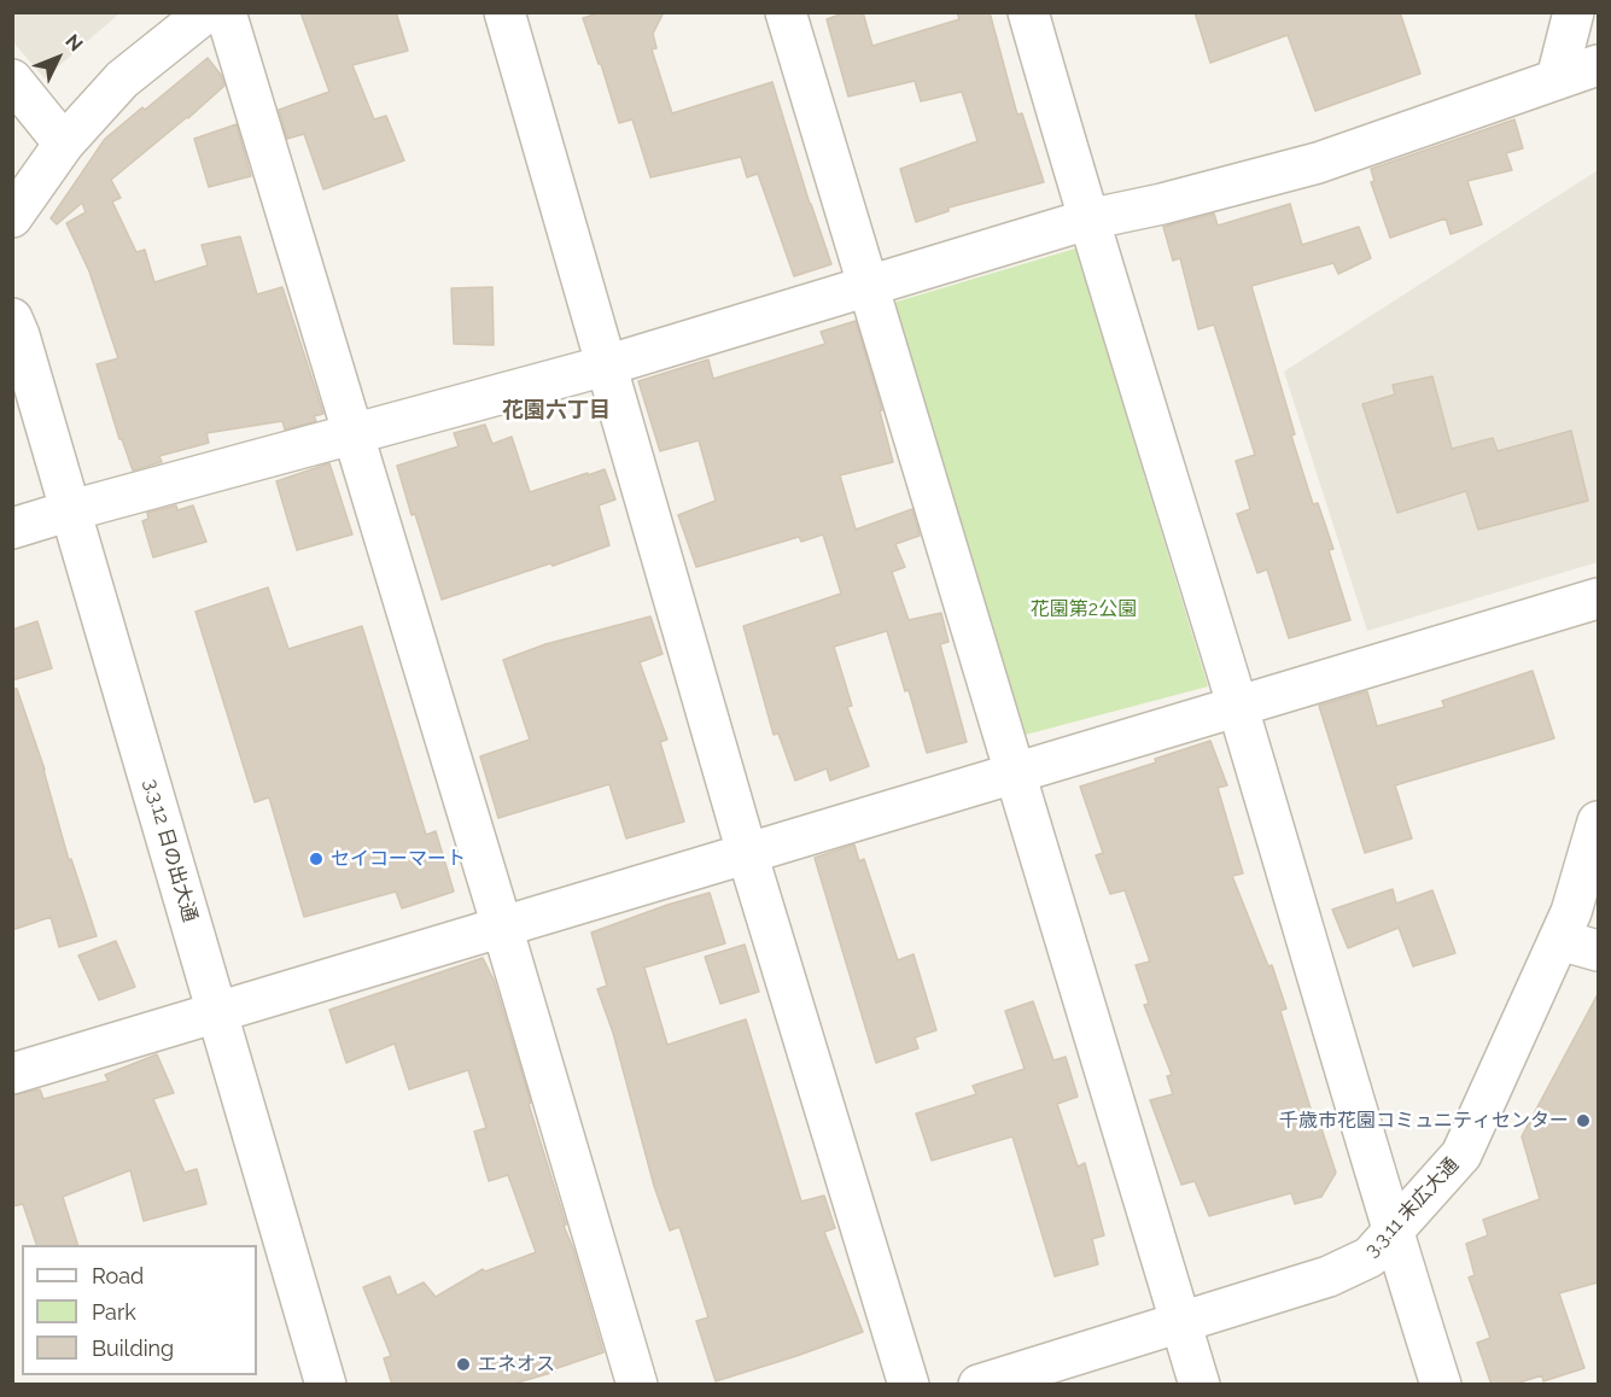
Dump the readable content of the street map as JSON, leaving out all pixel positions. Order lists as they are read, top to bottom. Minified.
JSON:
{"streets":{"street":["3.3.12 日の出大通","3.3.11 末広大通"]},"districts":["花園六丁目"],"parks":["花園第2公園"],"places":["セイコーマート","千歳市花園コミュニティセンター","エネオス"],"legend":["Road","Park","Building"],"north":"top right"}
